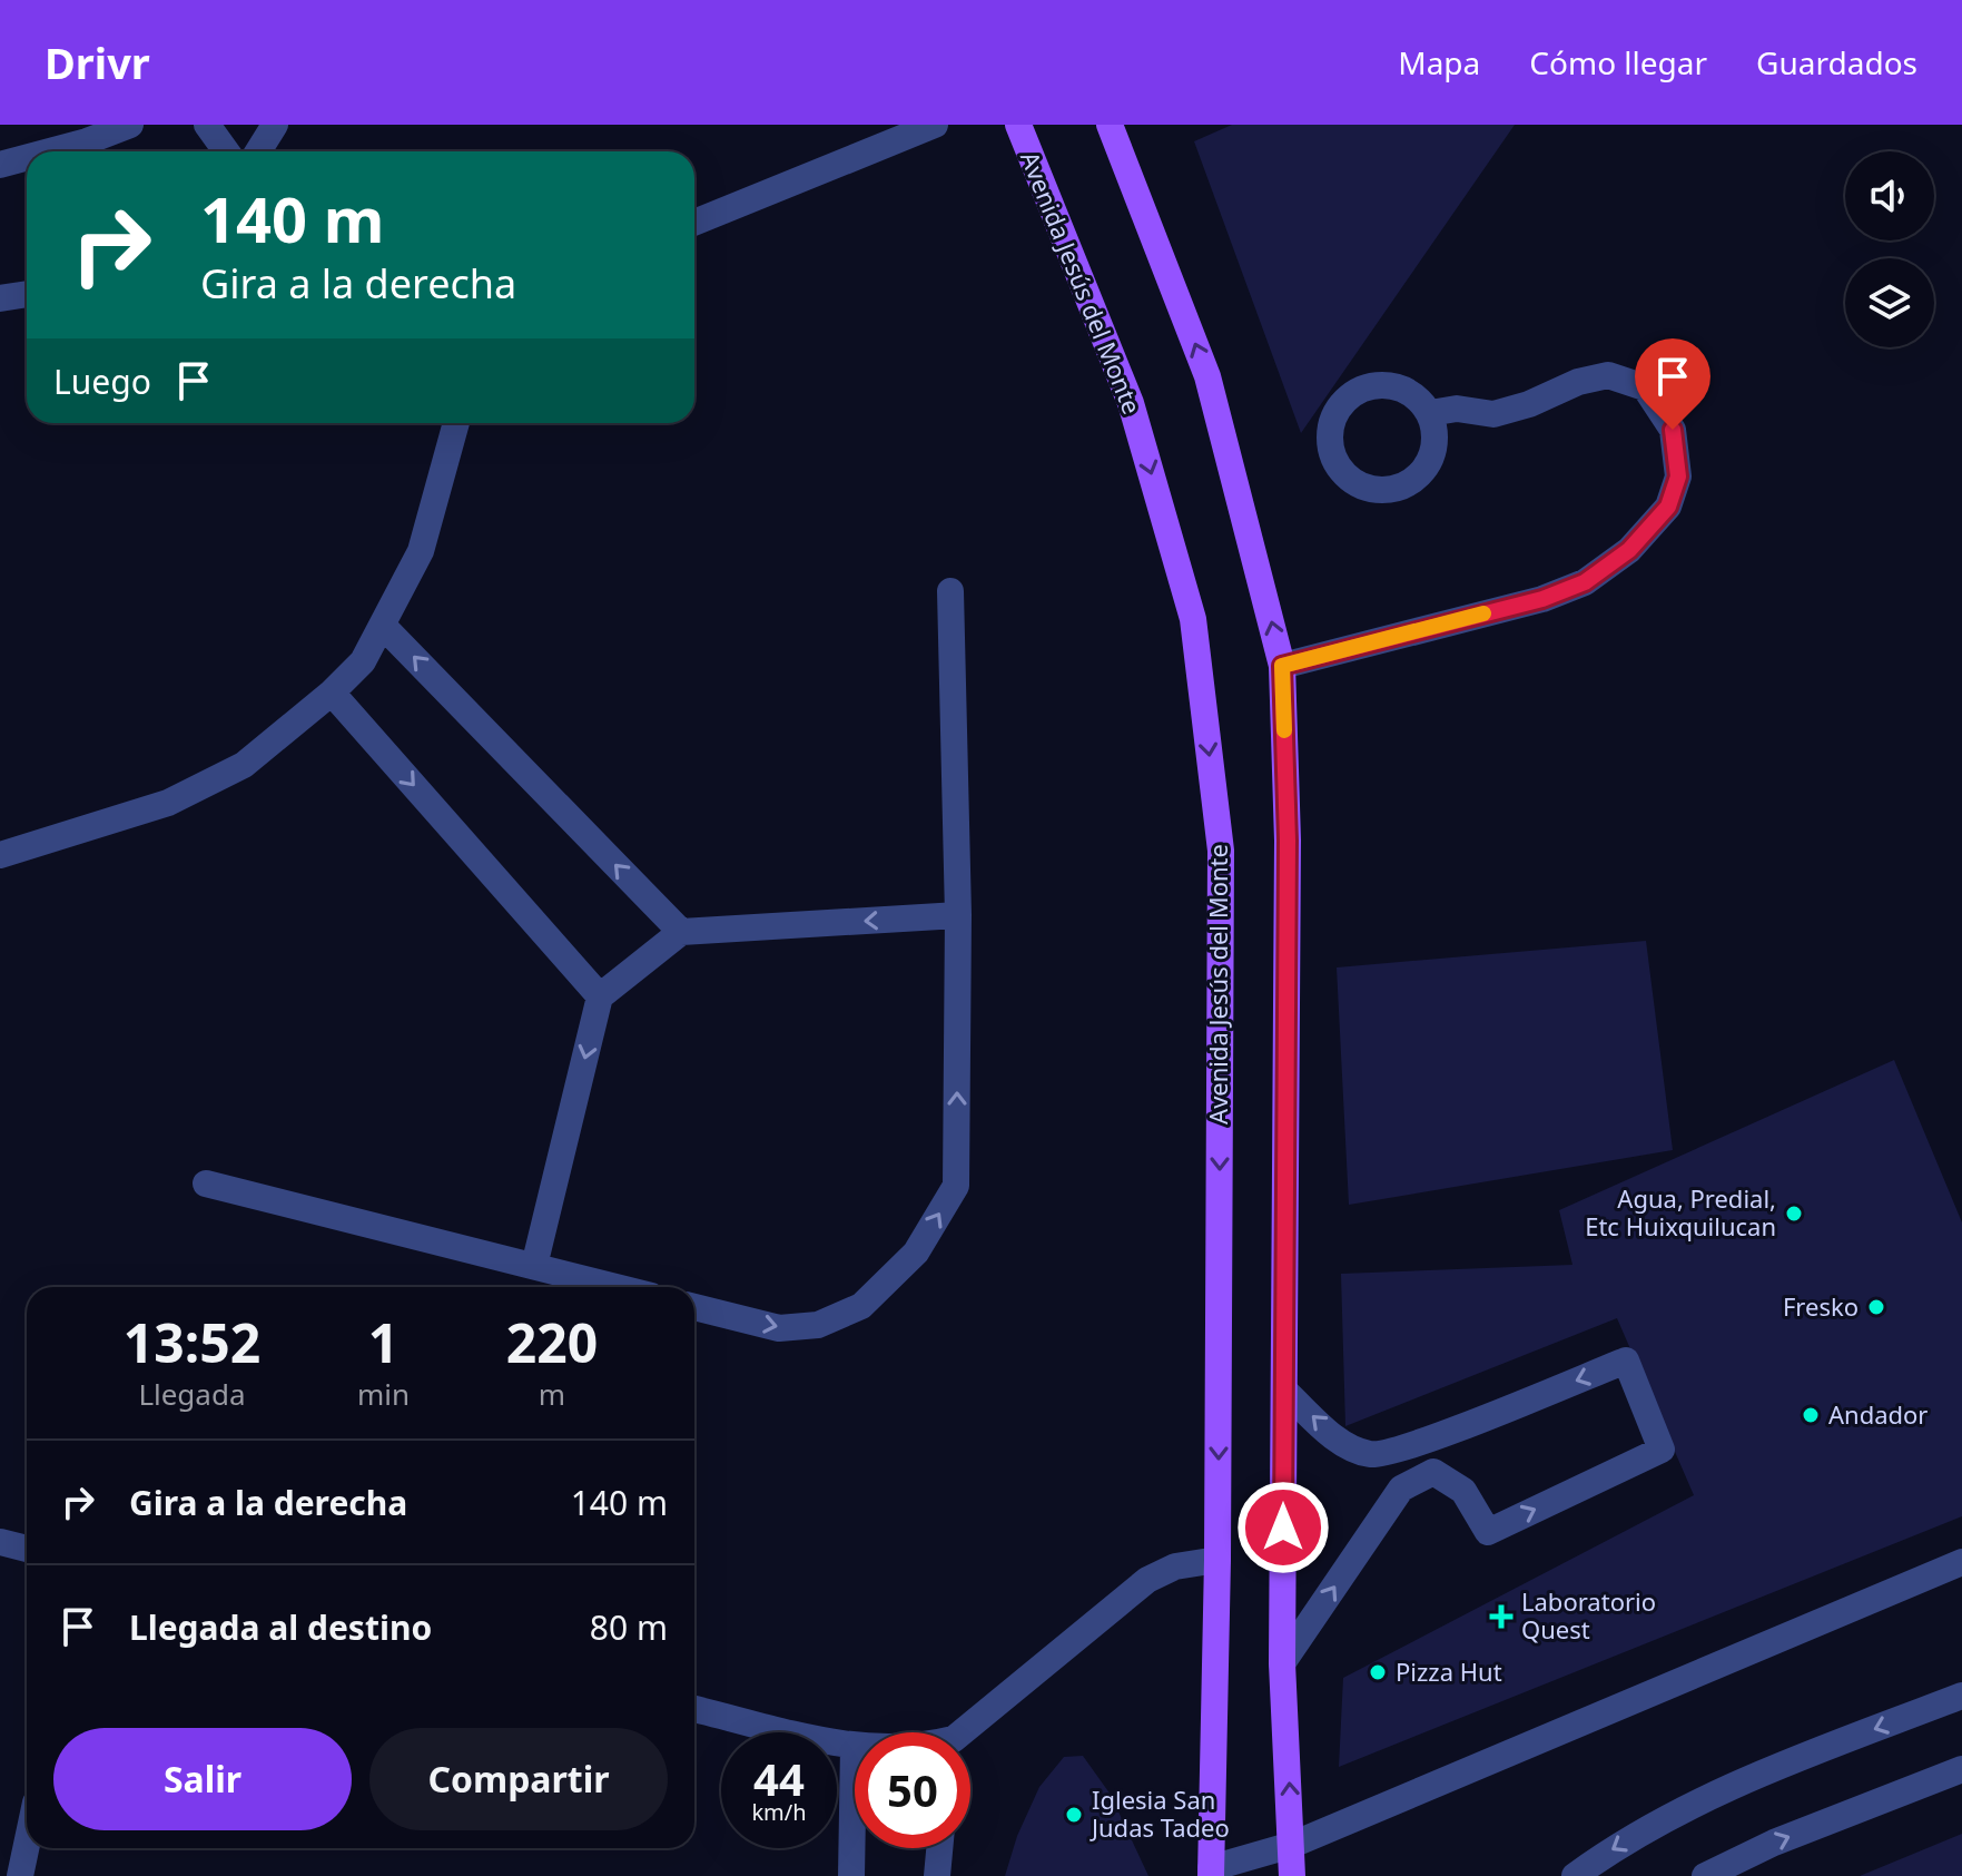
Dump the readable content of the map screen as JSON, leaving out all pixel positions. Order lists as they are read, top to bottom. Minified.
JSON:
{"streets":{"main road":["Avenida Jesús del Monte"]},"places":{"other":["Agua, Predial, Etc Huixquilucan","Fresko","Andador","Pizza Hut","Iglesia San Judas Tadeo"],"health":["Laboratorio Quest"]},"page":{"header":"Drivr","nav":["Mapa","Cómo llegar","Guardados"],"turn":["140 m","Gira a la derecha"],"then":"Luego","eta":["13:52","Llegada","1","min","220","m"],"list":[{"name":"Gira a la derecha","value":"140 m"},{"name":"Llegada al destino","value":"80 m"}],"buttons":["Salir","Compartir"],"speed":"44 km/h","limit":"50"}}
